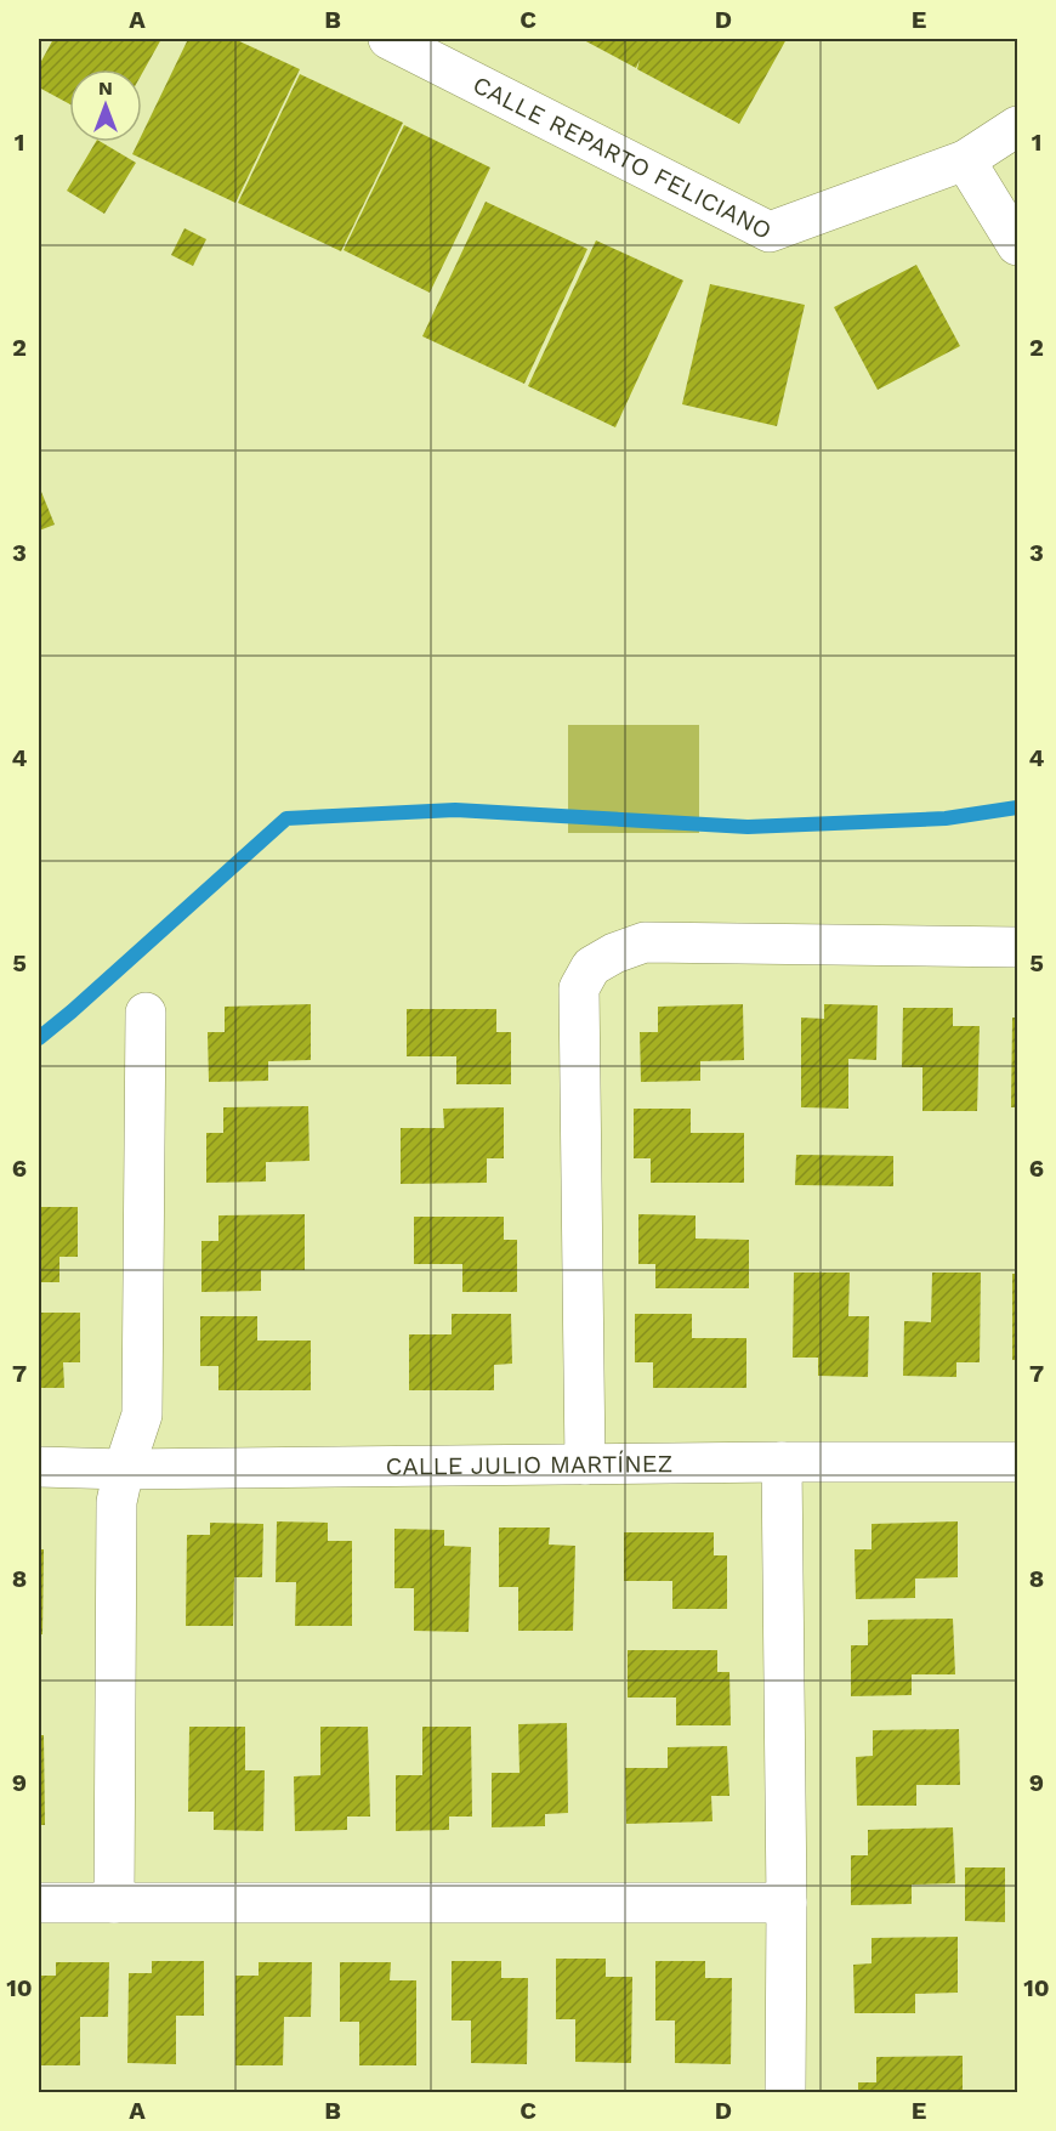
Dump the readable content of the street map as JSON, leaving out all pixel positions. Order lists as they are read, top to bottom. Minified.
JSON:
{"streets":{"street":["CALLE REPARTO FELICIANO","CALLE JULIO MARTÍNEZ"]},"north":"top","grid":{"columns":["A","B","C","D","E"],"rows":["1","2","3","4","5","6","7","8","9","10"]}}
